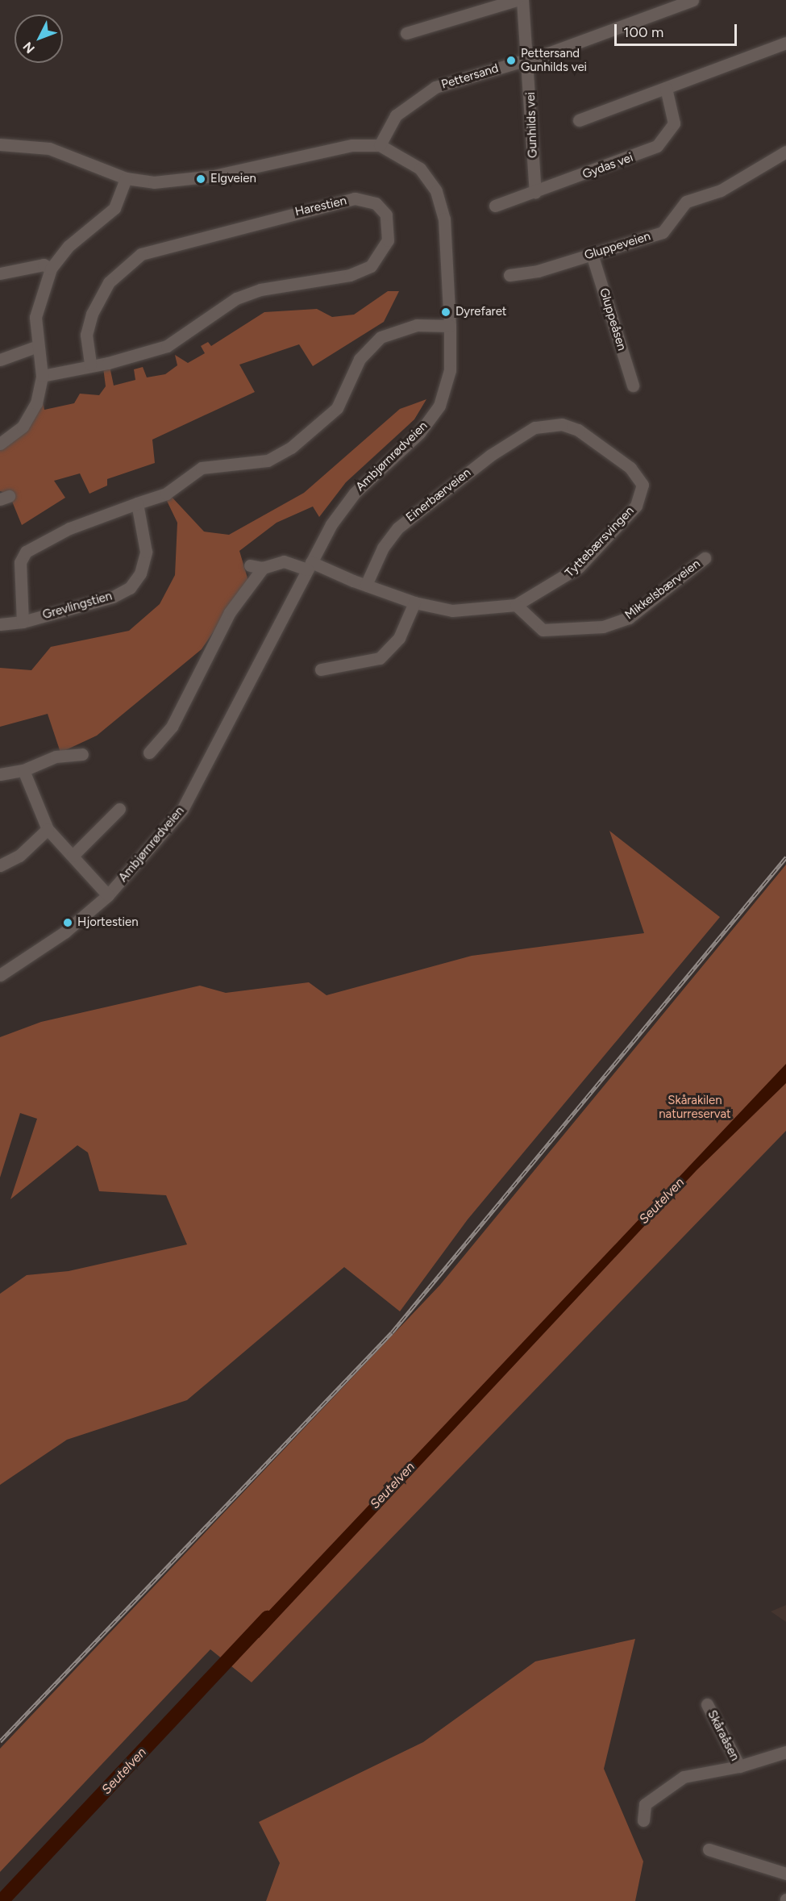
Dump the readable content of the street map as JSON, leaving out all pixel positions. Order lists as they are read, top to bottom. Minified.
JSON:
{"streets":{"street":["Pettersand","Gunhilds vei","Gydas vei","Harestien","Gluppeveien","Gluppeåsen","Ambjørnrødveien","Einerbærveien","Tyttebærsvingen","Mikkelsbærveien","Grevlingstien","Skåraåsen"]},"crossings":[["Pettersand","Gunhilds vei"],["Pettersand","Ambjørnrødveien"],["Gunhilds vei","Gydas vei"],["Gluppeveien","Gluppeåsen"],["Ambjørnrødveien","Tyttebærsvingen"],["Einerbærveien","Tyttebærsvingen"],["Tyttebærsvingen","Mikkelsbærveien"]],"water":["Seutelven"],"parks":["Skårakilen naturreservat"],"places":["Pettersand Gunhilds vei","Elgveien","Dyrefaret","Hjortestien"],"scale_bar":"100 m","north":"bottom left"}
